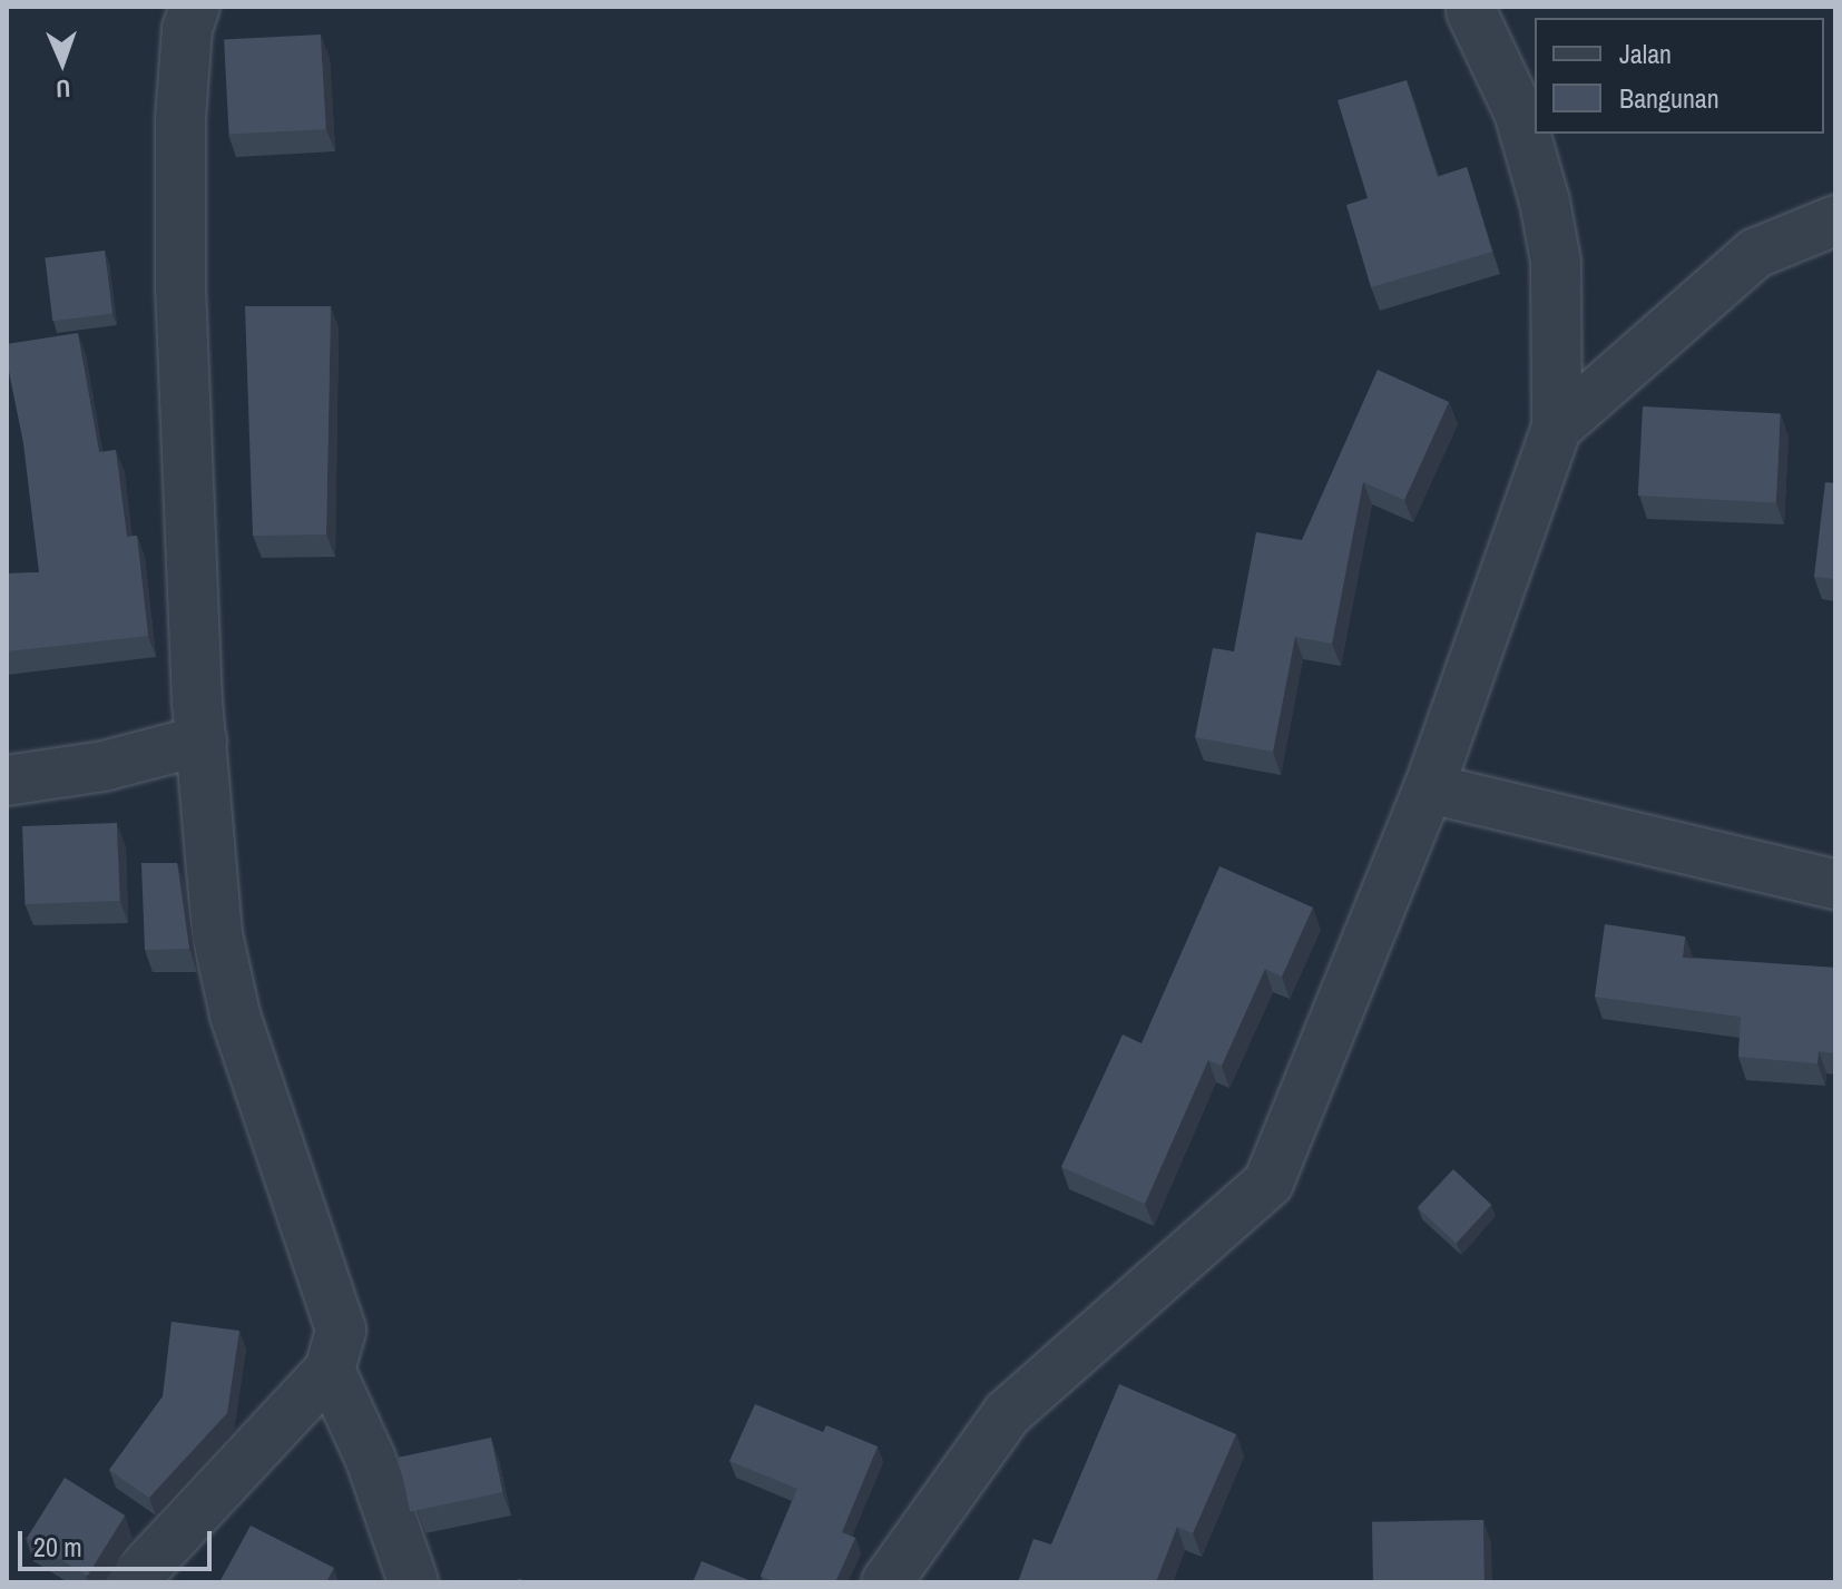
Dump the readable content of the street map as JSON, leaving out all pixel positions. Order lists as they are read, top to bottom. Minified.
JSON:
{"legend":["Jalan","Bangunan"],"scale_bar":"20 m","north":"bottom"}
